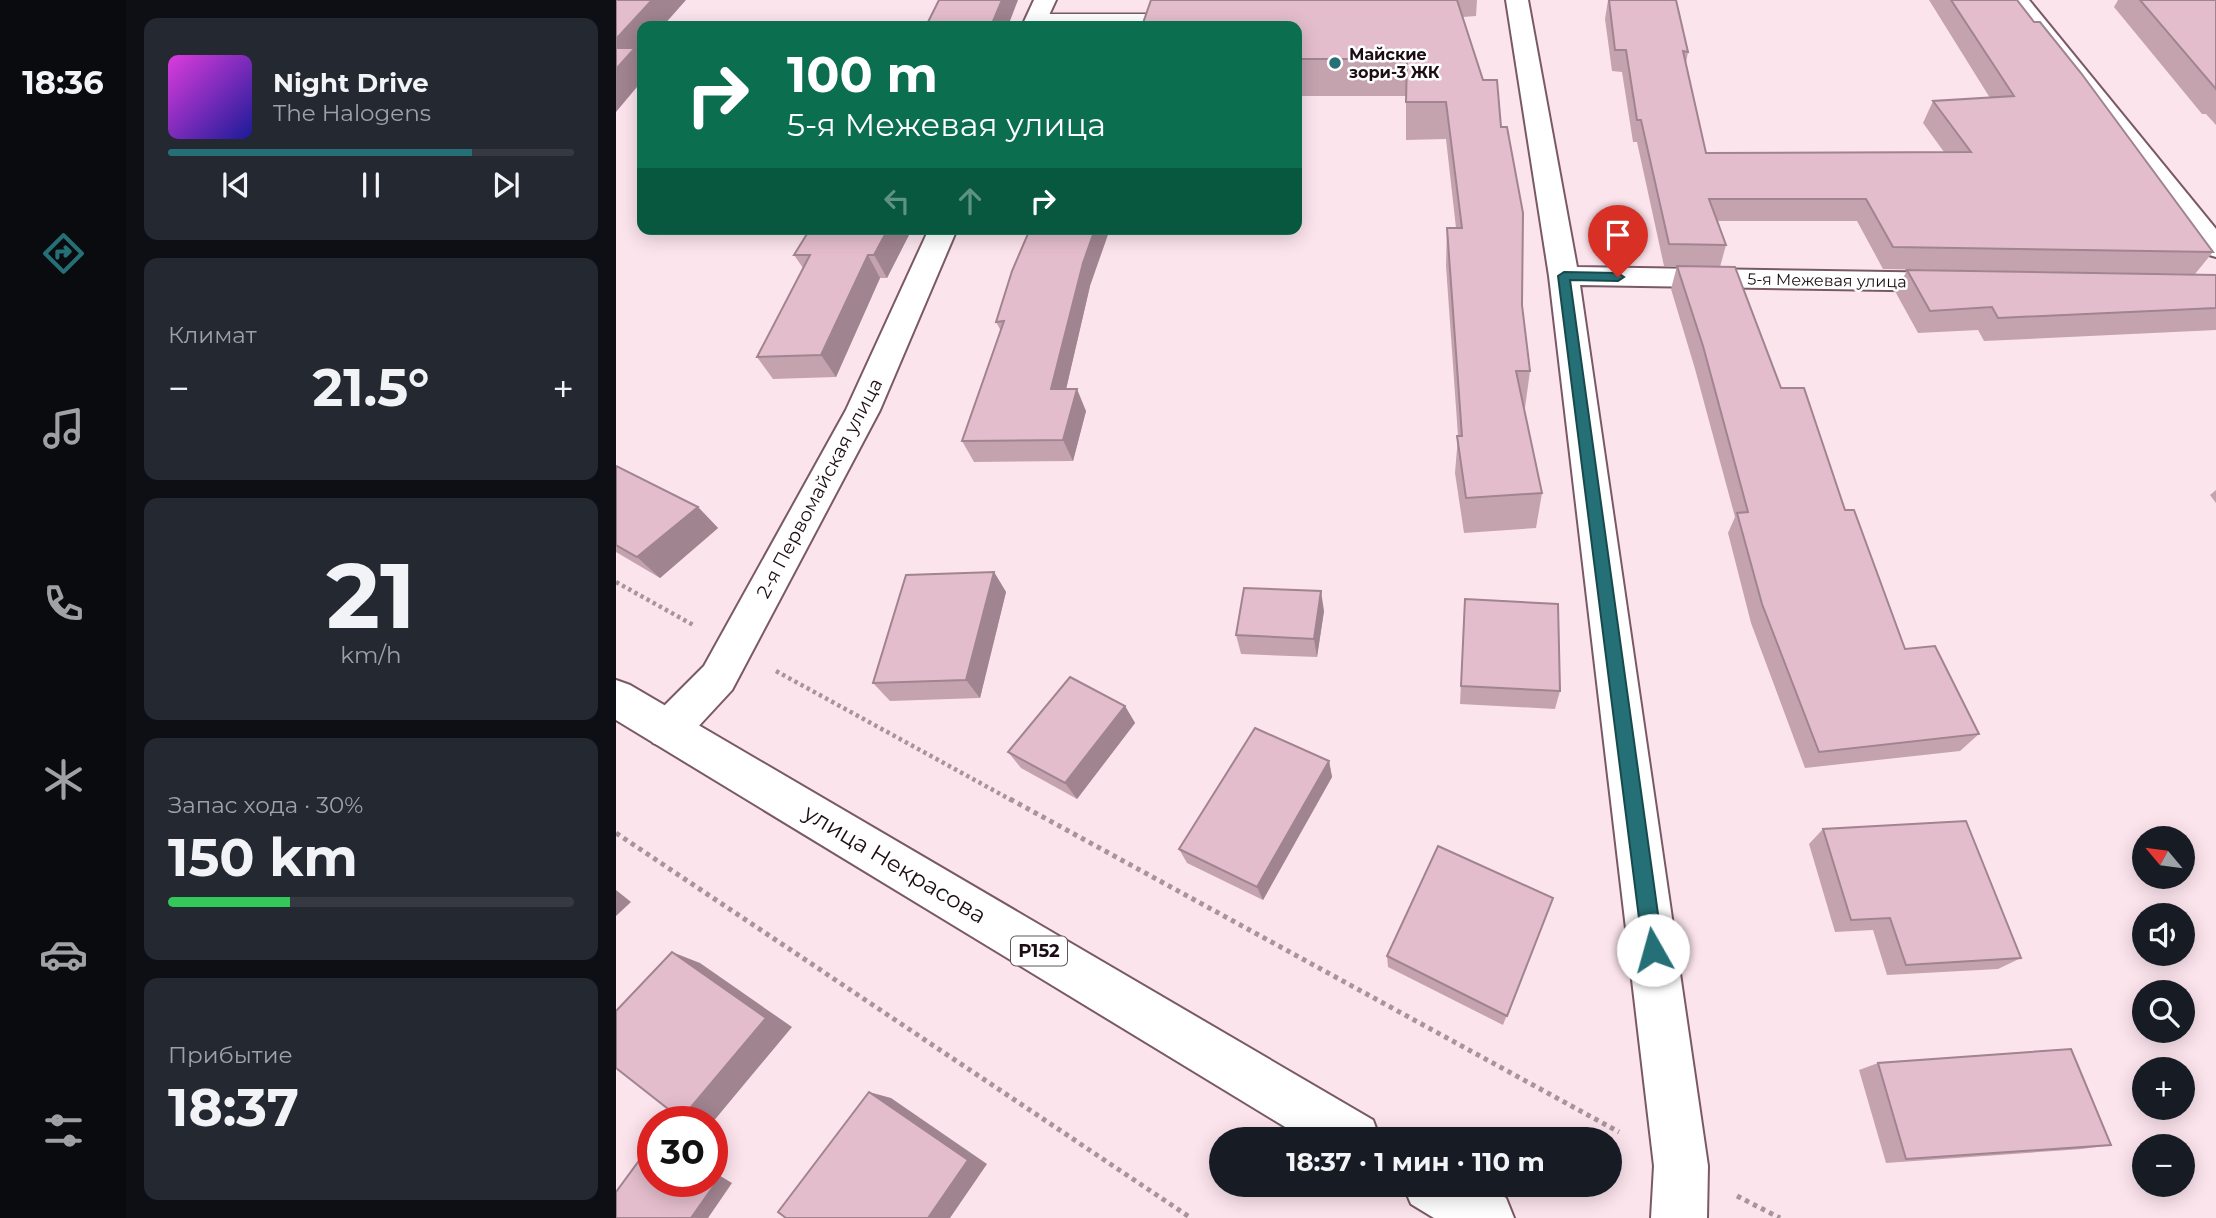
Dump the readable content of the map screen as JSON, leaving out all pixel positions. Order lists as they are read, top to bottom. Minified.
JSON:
{"streets":{"street":["5-я Межевая улица","2-я Первомайская улица","улица Некрасова","Р152"]},"crossings":[["2-я Первомайская улица","улица Некрасова"]],"places":["Майские зори-3 ЖК"],"north":"top left","page":{"tabs":"18:36","turn":["100 m","5-я Межевая улица"],"song":["Night Drive","The Halogens"],"tile":["Климат",["21","km/h"],["Запас хода · 30%","150 km"],["Прибытие","18:37"]],"heat":["−","21.5°","+"],"map_buttons":["+","−"],"limit":"30","trip":"18:37 · 1 мин · 110 m"}}
